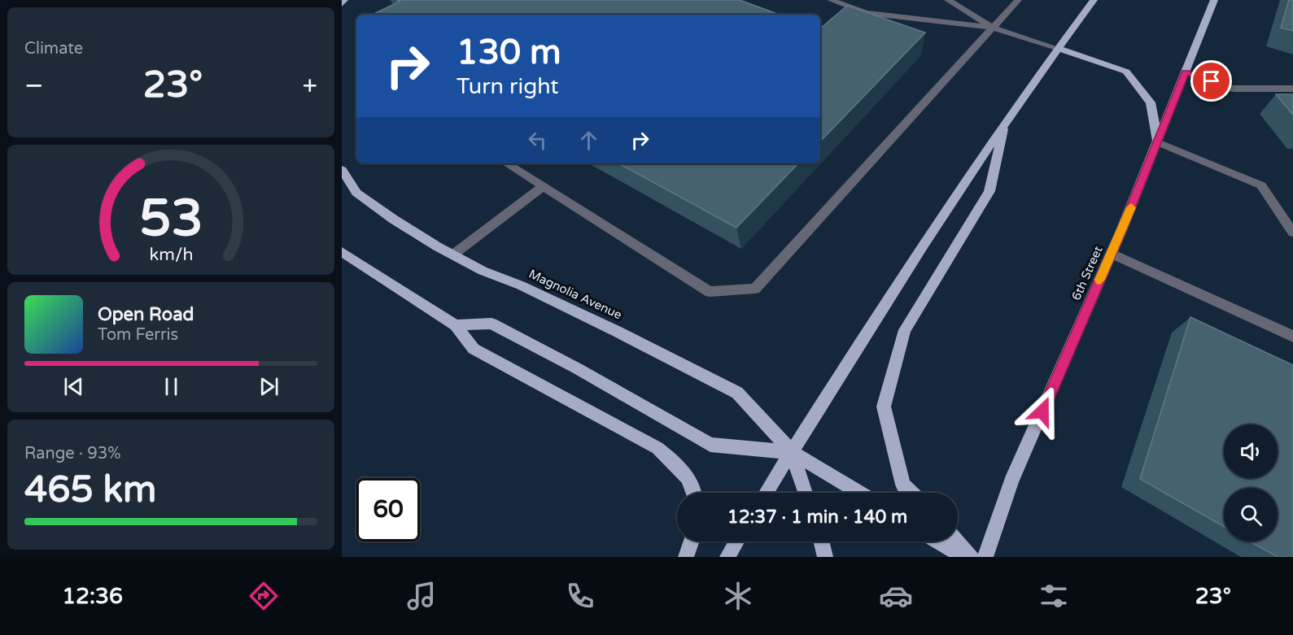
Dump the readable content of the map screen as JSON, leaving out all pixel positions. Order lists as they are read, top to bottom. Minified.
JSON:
{"streets":{"main road":["6th Street","Magnolia Avenue"]},"page":{"tile":["Climate",["Range · 93%","465 km"]],"turn":["130 m","Turn right"],"heat":["−","23°","+"],"song":["Open Road","Tom Ferris"],"limit":"60","trip":"12:37 · 1 min · 140 m","tabs":["12:36","23°"],"gauge":["53","km/h"]}}
